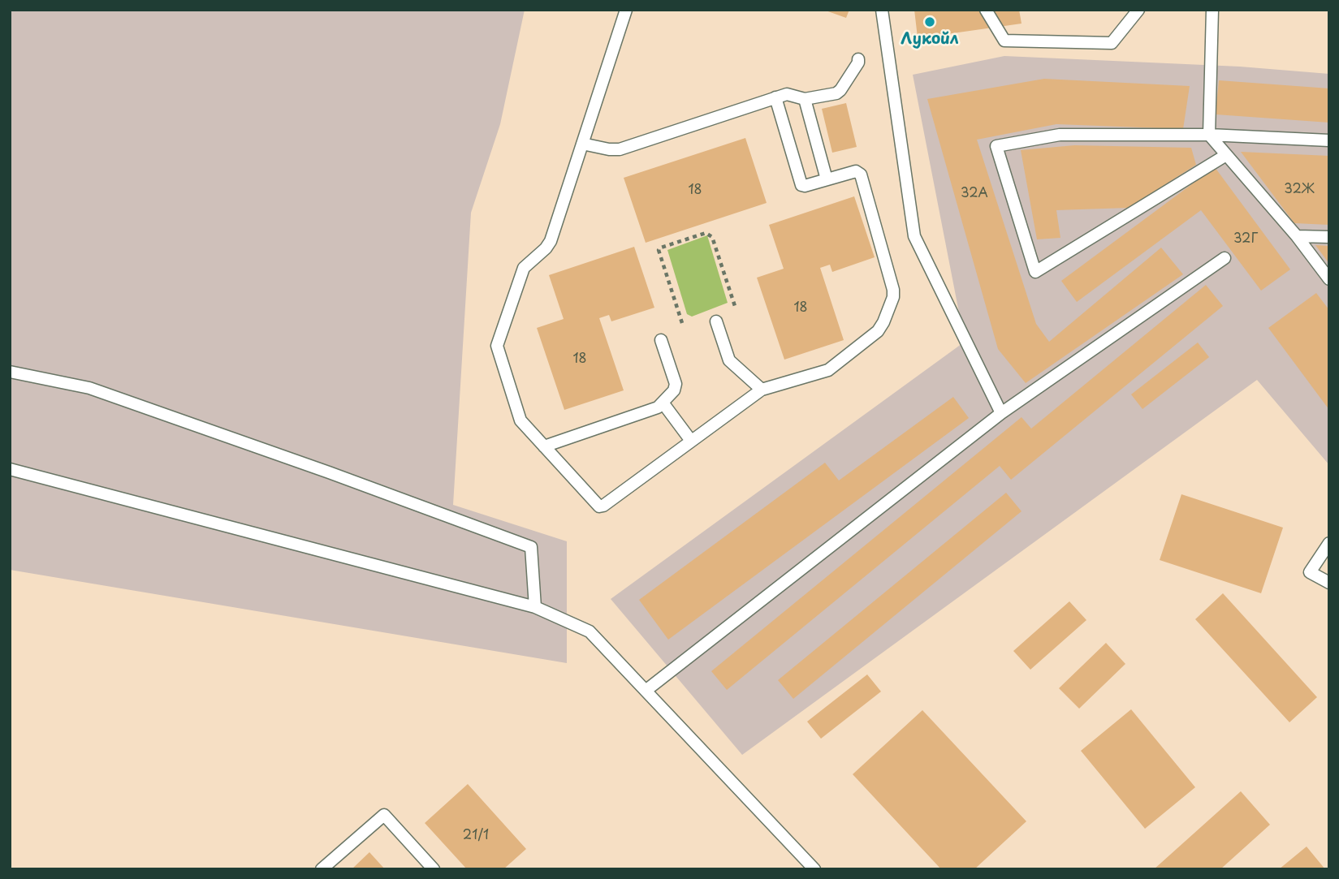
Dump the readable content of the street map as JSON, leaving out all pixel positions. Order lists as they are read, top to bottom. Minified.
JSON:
{"places":["Лукойл"],"house_numbers":["32Ж","18","32А","32Г","18","18","21/1"]}
